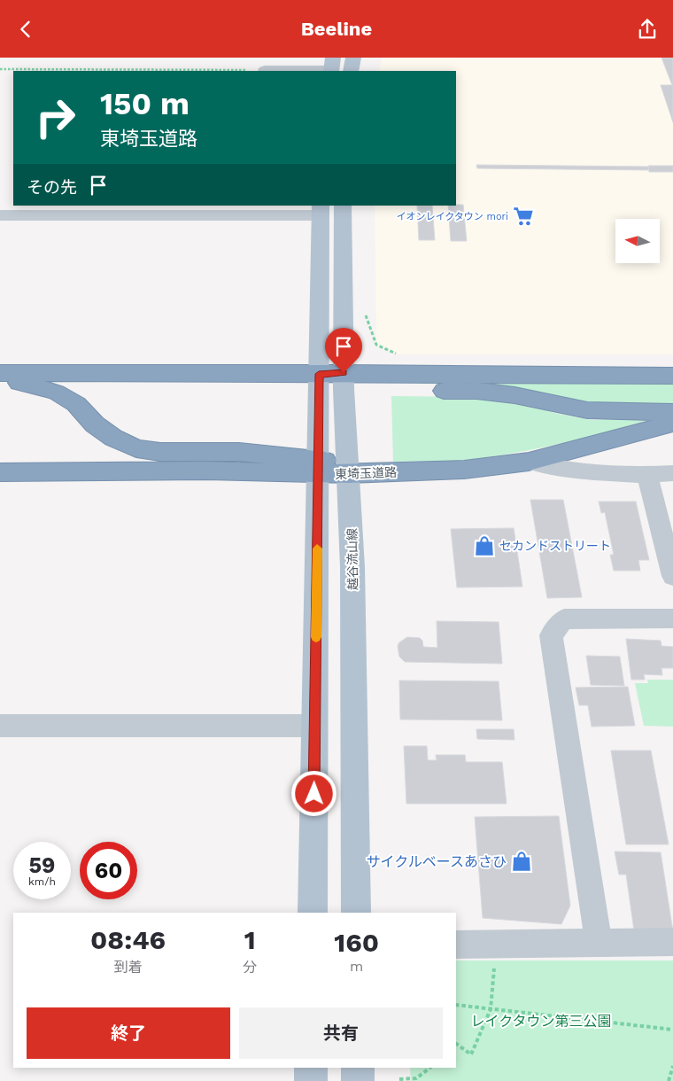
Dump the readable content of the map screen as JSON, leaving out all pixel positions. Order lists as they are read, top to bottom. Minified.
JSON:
{"streets":{"highway":["東埼玉道路"],"main road":["越谷流山線"]},"crossings":[["東埼玉道路","越谷流山線"]],"parks":["レイクタウン第三公園"],"places":{"supermarket":["イオンレイクタウン mori"],"shop":["セカンドストリート","サイクルベースあさひ"]},"north":"left","page":{"header":"Beeline","turn":["150 m","東埼玉道路"],"then":"その先","speed":"59 km/h","limit":"60","eta":["08:46","到着","1","分","160","m"],"buttons":["終了","共有"]}}
